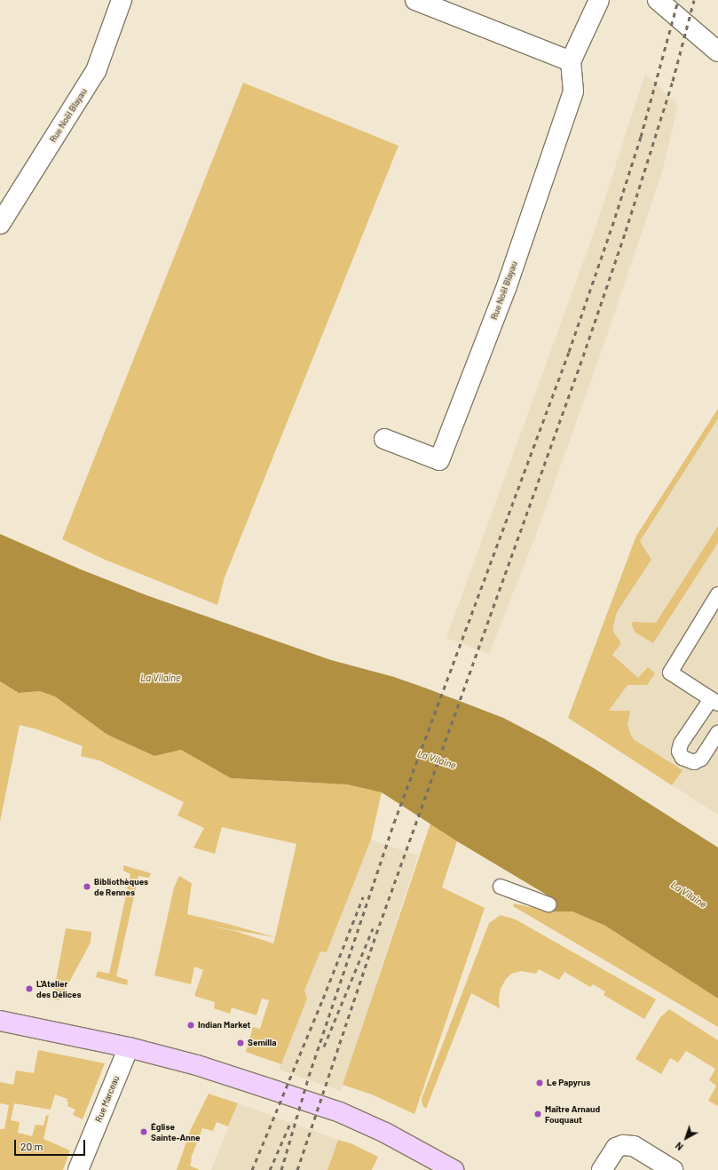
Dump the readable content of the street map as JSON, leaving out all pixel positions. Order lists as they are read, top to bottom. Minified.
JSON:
{"streets":{"street":["Rue Noël Blayau","Rue Marceau"]},"water":["La Vilaine"],"places":["Bibliothèques de Rennes","L'Atelier des Délices","Indian Market","Semilla","Le Papyrus","Maître Arnaud Fouquaut","Église Sainte-Anne"],"scale_bar":"20 m","north":"bottom left"}
